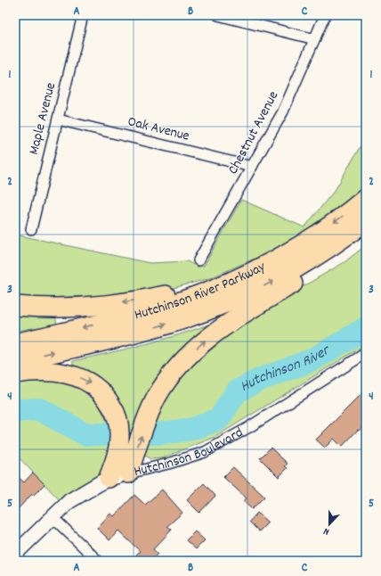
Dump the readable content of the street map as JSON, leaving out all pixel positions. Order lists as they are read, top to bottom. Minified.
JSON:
{"streets":{"highway":["Hutchinson River Parkway"],"street":["Maple Avenue","Oak Avenue","Chestnut Avenue","Hutchinson Boulevard"]},"crossings":[["Maple Avenue","Oak Avenue"],["Oak Avenue","Chestnut Avenue"]],"water":["Hutchinson River"],"north":"bottom","grid":{"columns":["A","B","C"],"rows":["1","2","3","4","5"]}}
